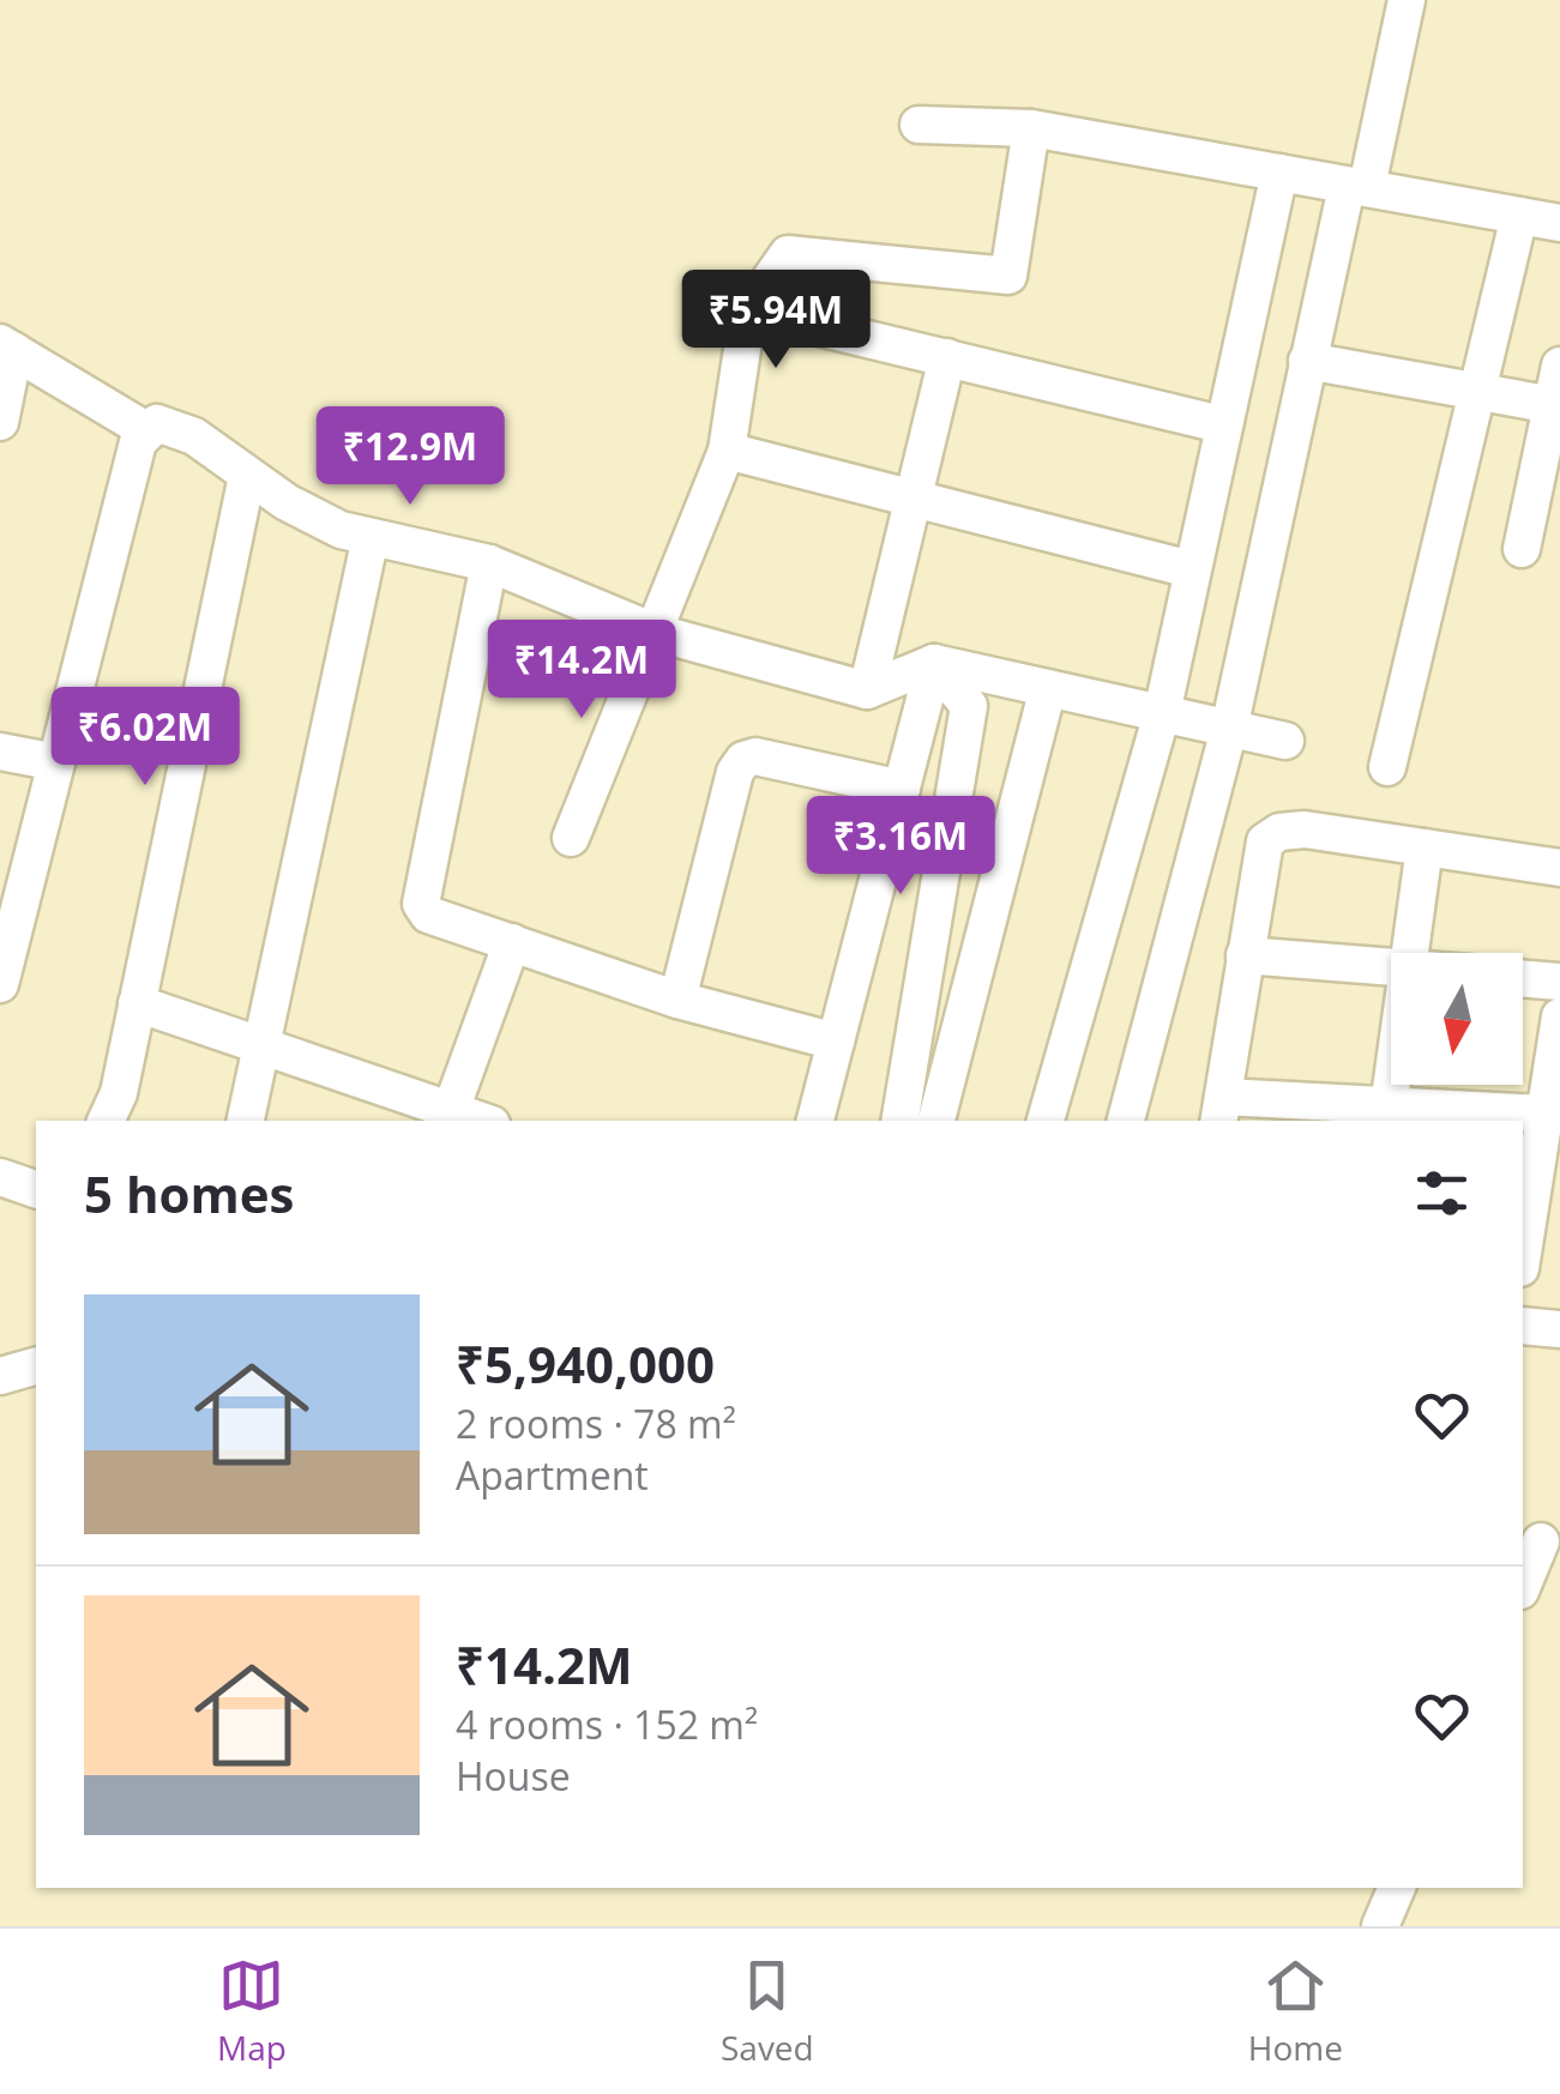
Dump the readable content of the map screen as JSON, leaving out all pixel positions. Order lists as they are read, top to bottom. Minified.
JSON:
{"north":"bottom","page":{"price":["₹5.94M","₹12.9M","₹14.2M","₹6.02M","₹3.16M"],"heading":"5 homes","list":[{"name":"₹5,940,000","note":"2 rooms · 78 m² · Apartment"},{"name":"₹14.2M","note":"4 rooms · 152 m² · House"}],"tabs":["Map","Saved","Home"]}}
